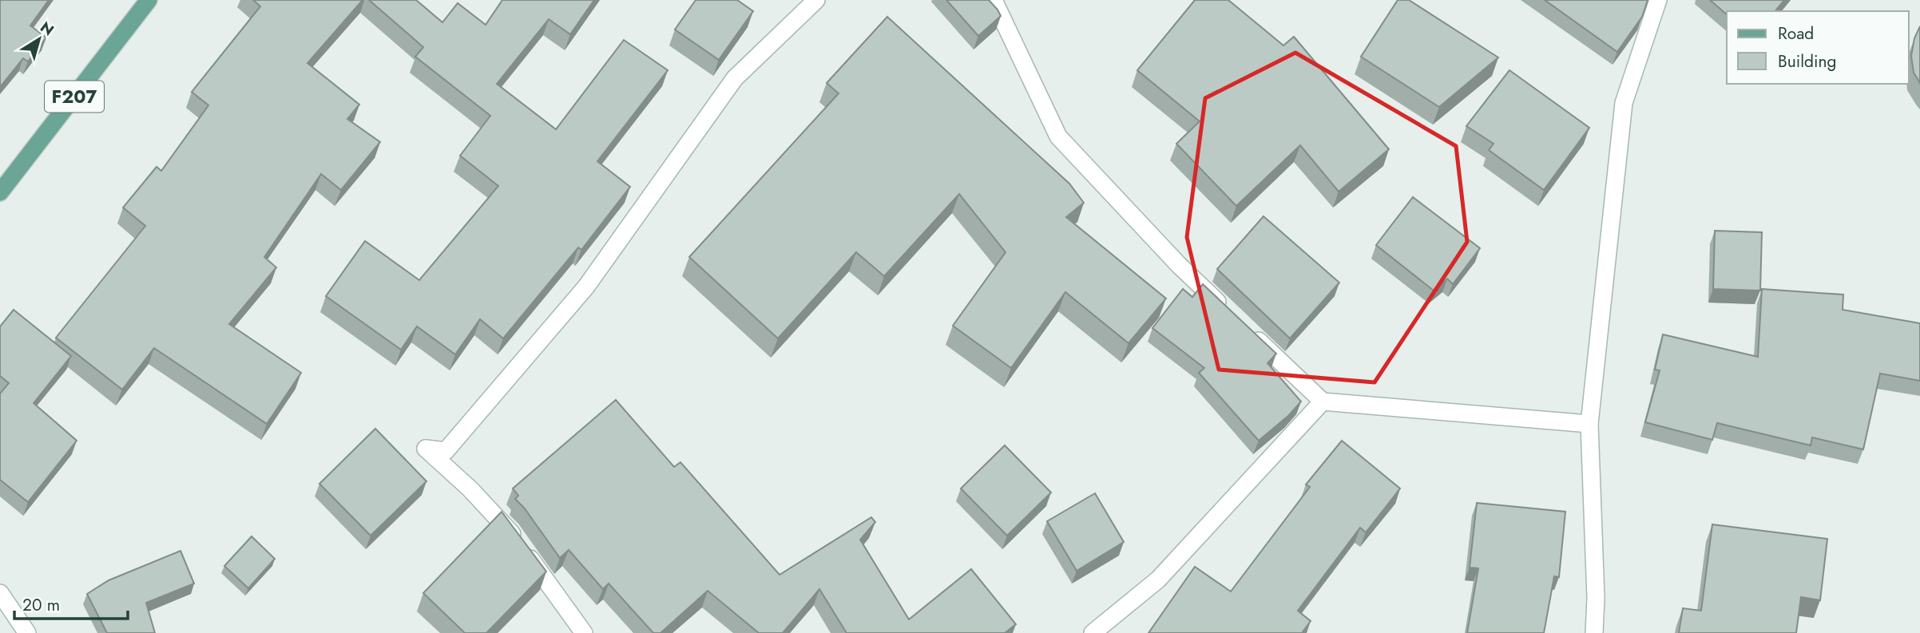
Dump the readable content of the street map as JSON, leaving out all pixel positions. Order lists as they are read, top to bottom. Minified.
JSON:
{"streets":{"main road":["F207"]},"legend":["Road","Building"],"scale_bar":"20 m","north":"top right"}
